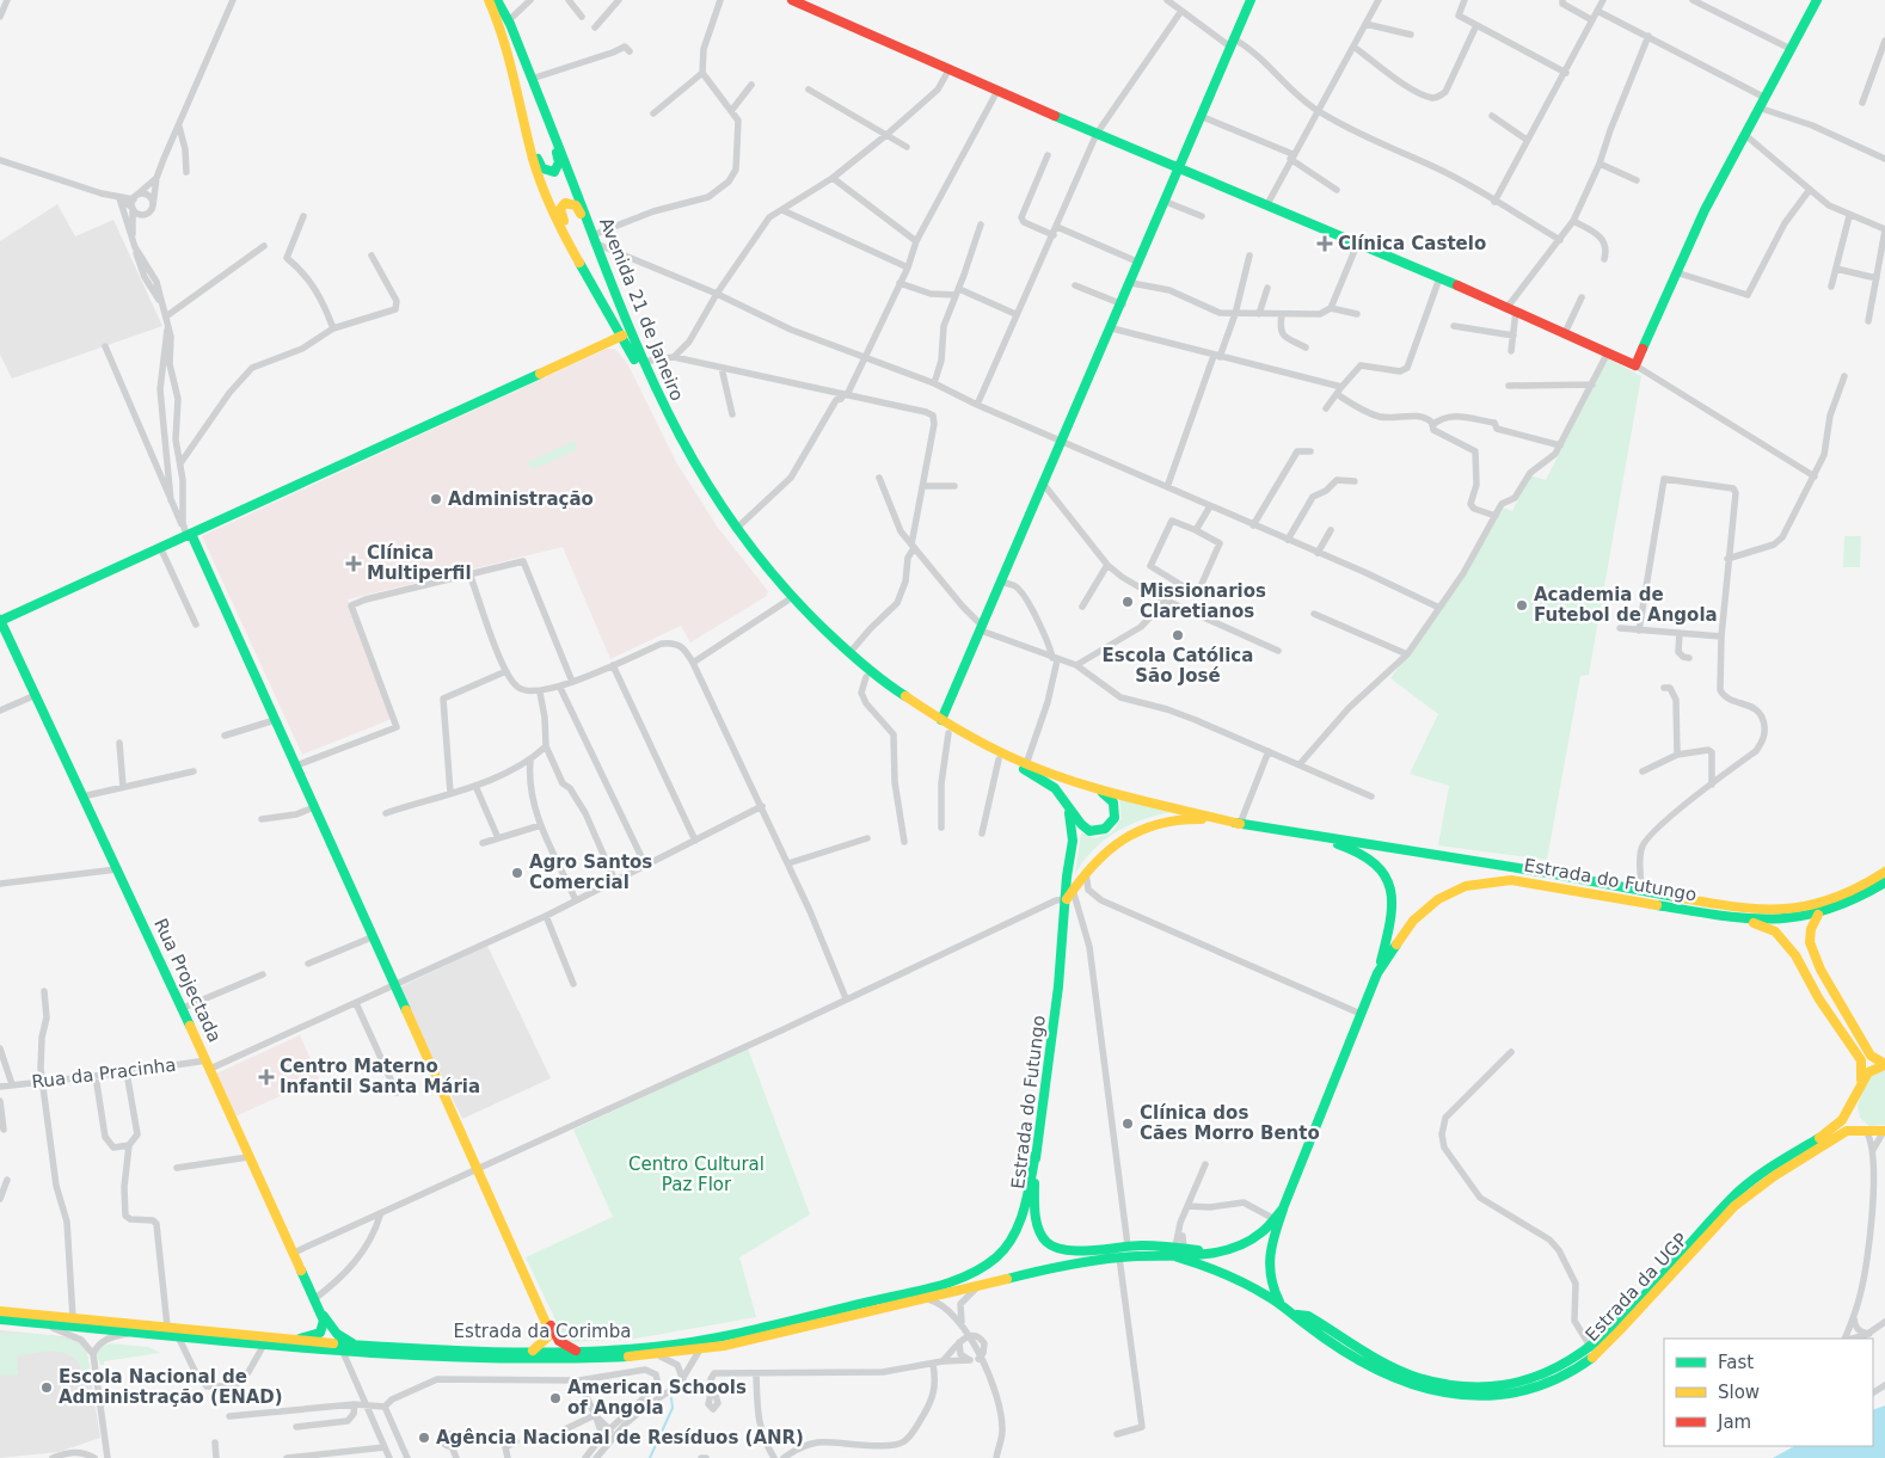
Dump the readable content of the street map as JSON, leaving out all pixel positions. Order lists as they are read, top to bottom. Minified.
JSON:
{"streets":{"main road":["Avenida 21 de Janeiro","Estrada do Futungo","Rua Projectada","Estrada da UGP","Estrada da Corimba"],"street":["Rua da Pracinha"]},"crossings":[["Avenida 21 de Janeiro","Estrada do Futungo"],["Estrada do Futungo","Estrada da UGP"],["Estrada do Futungo","Estrada da Corimba"],["Rua Projectada","Rua da Pracinha"],["Rua Projectada","Estrada da Corimba"]],"parks":["Centro Cultural Paz Flor"],"places":{"health":["Clínica Castelo","Clínica Multiperfil","Centro Materno Infantil Santa Mária"],"other":["Administração","Missionarios Claretianos","Academia de Futebol de Angola","Escola Católica São José","Agro Santos Comercial","Clínica dos Cães Morro Bento","Escola Nacional de Administração (ENAD)","American Schools of Angola","Agência Nacional de Resíduos (ANR)"]},"legend":["Fast","Slow","Jam"]}
